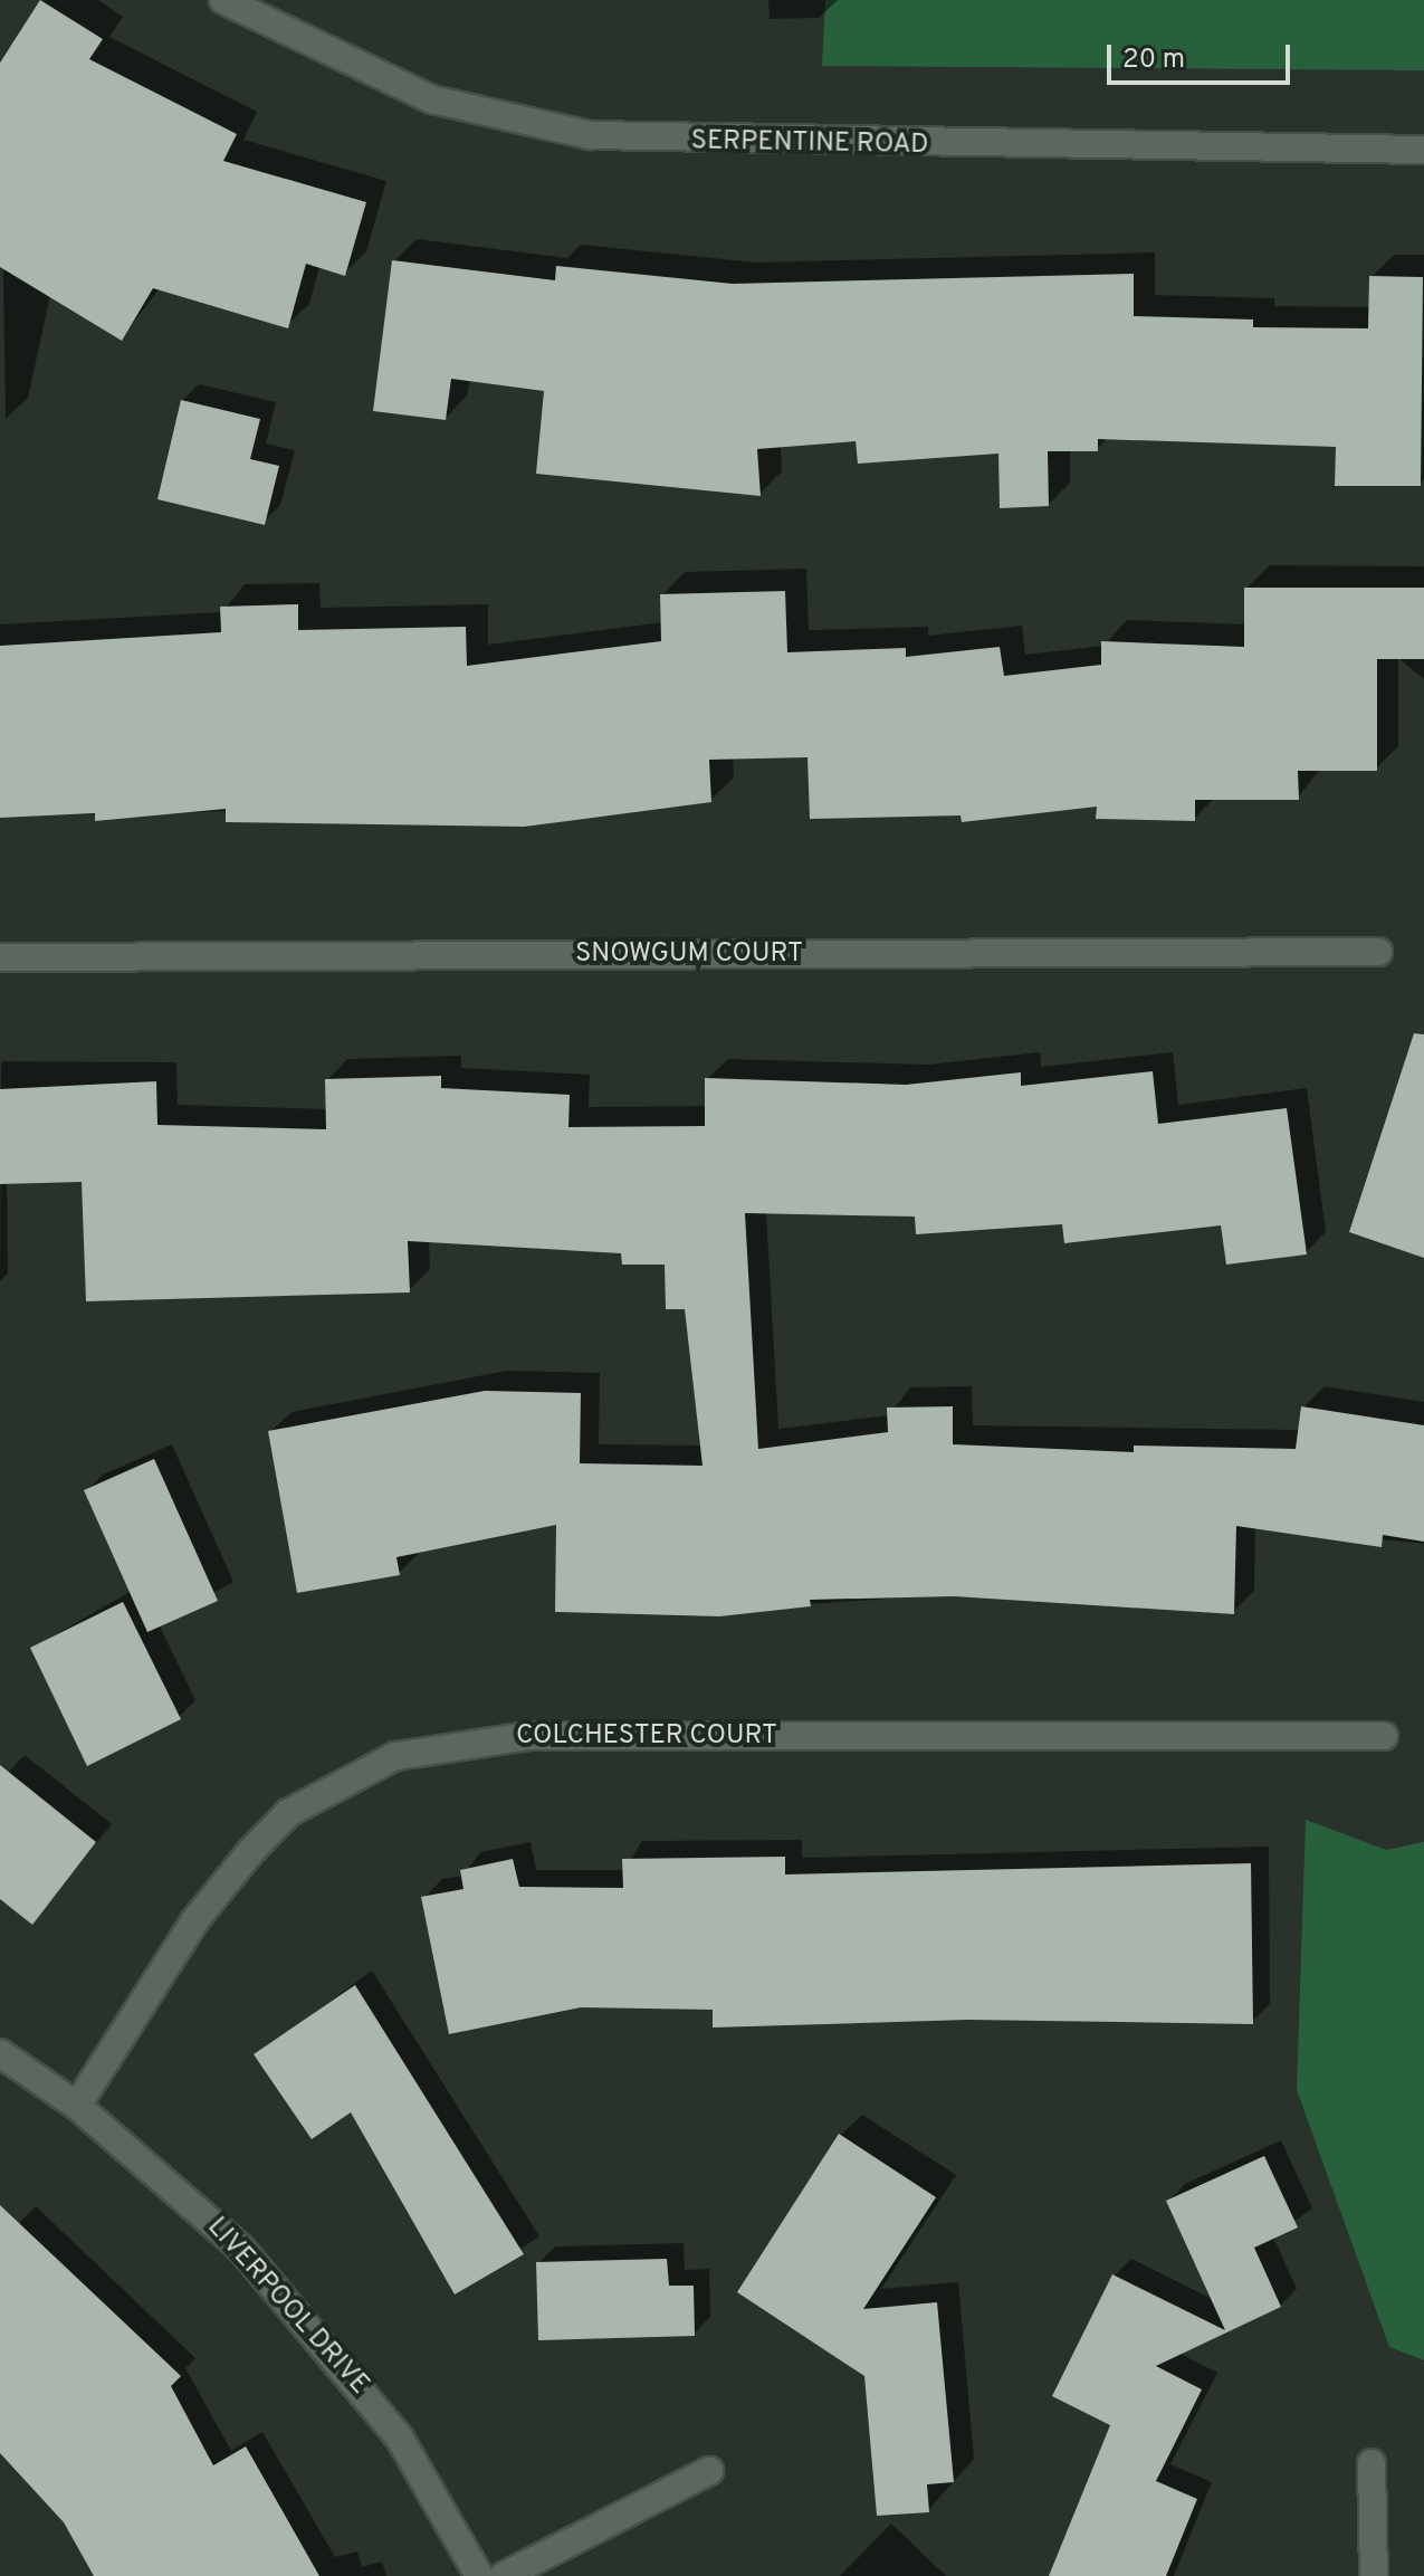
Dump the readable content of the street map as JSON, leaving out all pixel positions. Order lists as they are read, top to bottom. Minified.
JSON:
{"streets":{"street":["SERPENTINE ROAD","SNOWGUM COURT","COLCHESTER COURT","LIVERPOOL DRIVE"]},"crossings":[["COLCHESTER COURT","LIVERPOOL DRIVE"]],"scale_bar":"20 m"}
